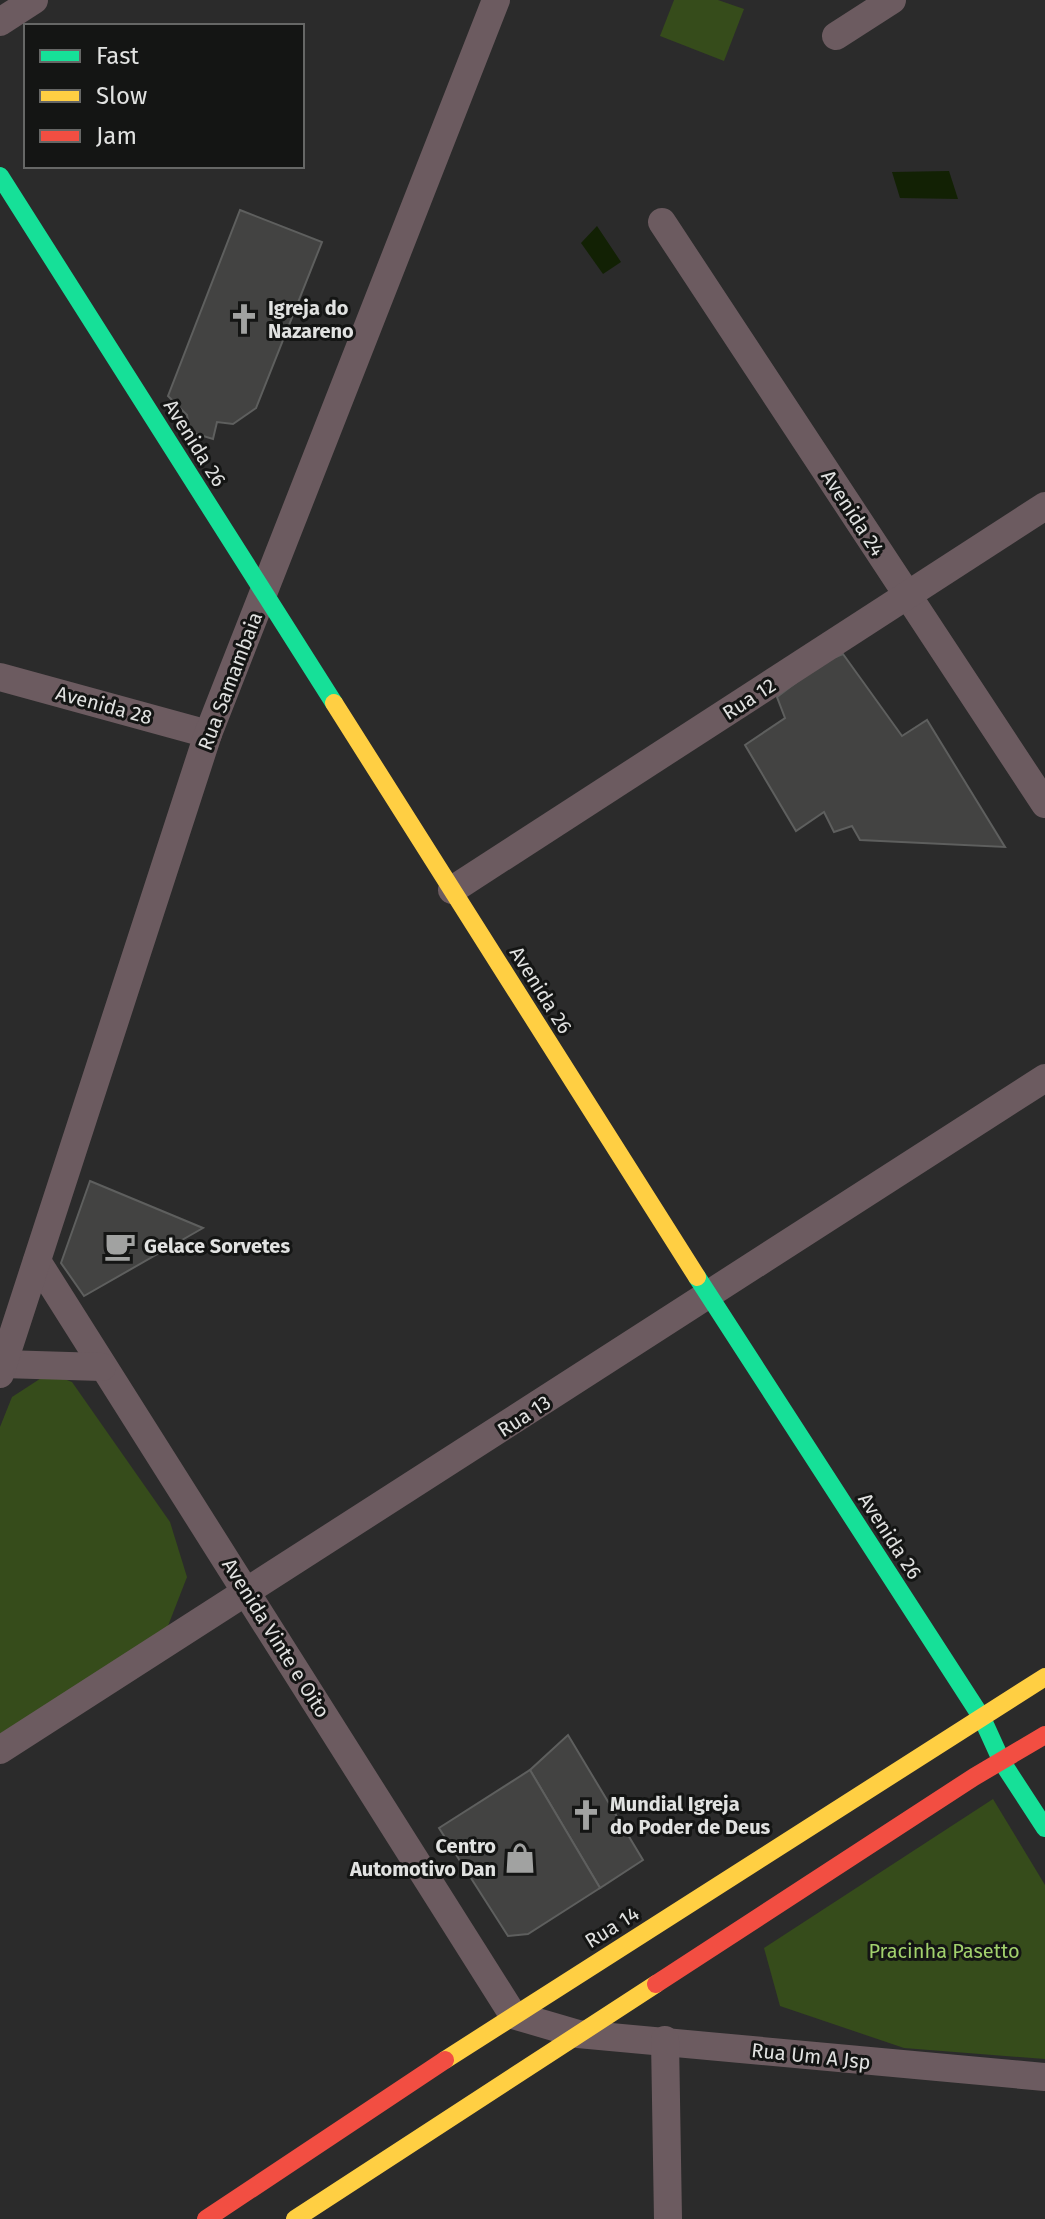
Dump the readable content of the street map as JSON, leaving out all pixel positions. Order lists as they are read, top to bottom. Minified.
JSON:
{"streets":{"street":["Avenida 26","Avenida 24","Rua Samambaia","Rua 12","Avenida 28","Rua 13","Avenida Vinte e Oito","Rua 14","Rua Um A Jsp"]},"crossings":[["Avenida 26","Rua Samambaia"],["Avenida 26","Rua 12"],["Avenida 26","Rua 13"],["Avenida 26","Rua 14"],["Avenida 24","Rua 12"],["Rua Samambaia","Avenida 28"],["Rua Samambaia","Avenida Vinte e Oito"],["Rua 13","Avenida Vinte e Oito"],["Avenida Vinte e Oito","Rua 14"],["Avenida Vinte e Oito","Rua Um A Jsp"],["Rua 14","Rua Um A Jsp"]],"parks":["Pracinha Pasetto"],"places":{"church":["Igreja do Nazareno","Mundial Igreja do Poder de Deus"],"cafe":["Gelace Sorvetes"],"shop":["Centro Automotivo Dan"]},"legend":["Fast","Slow","Jam"]}
